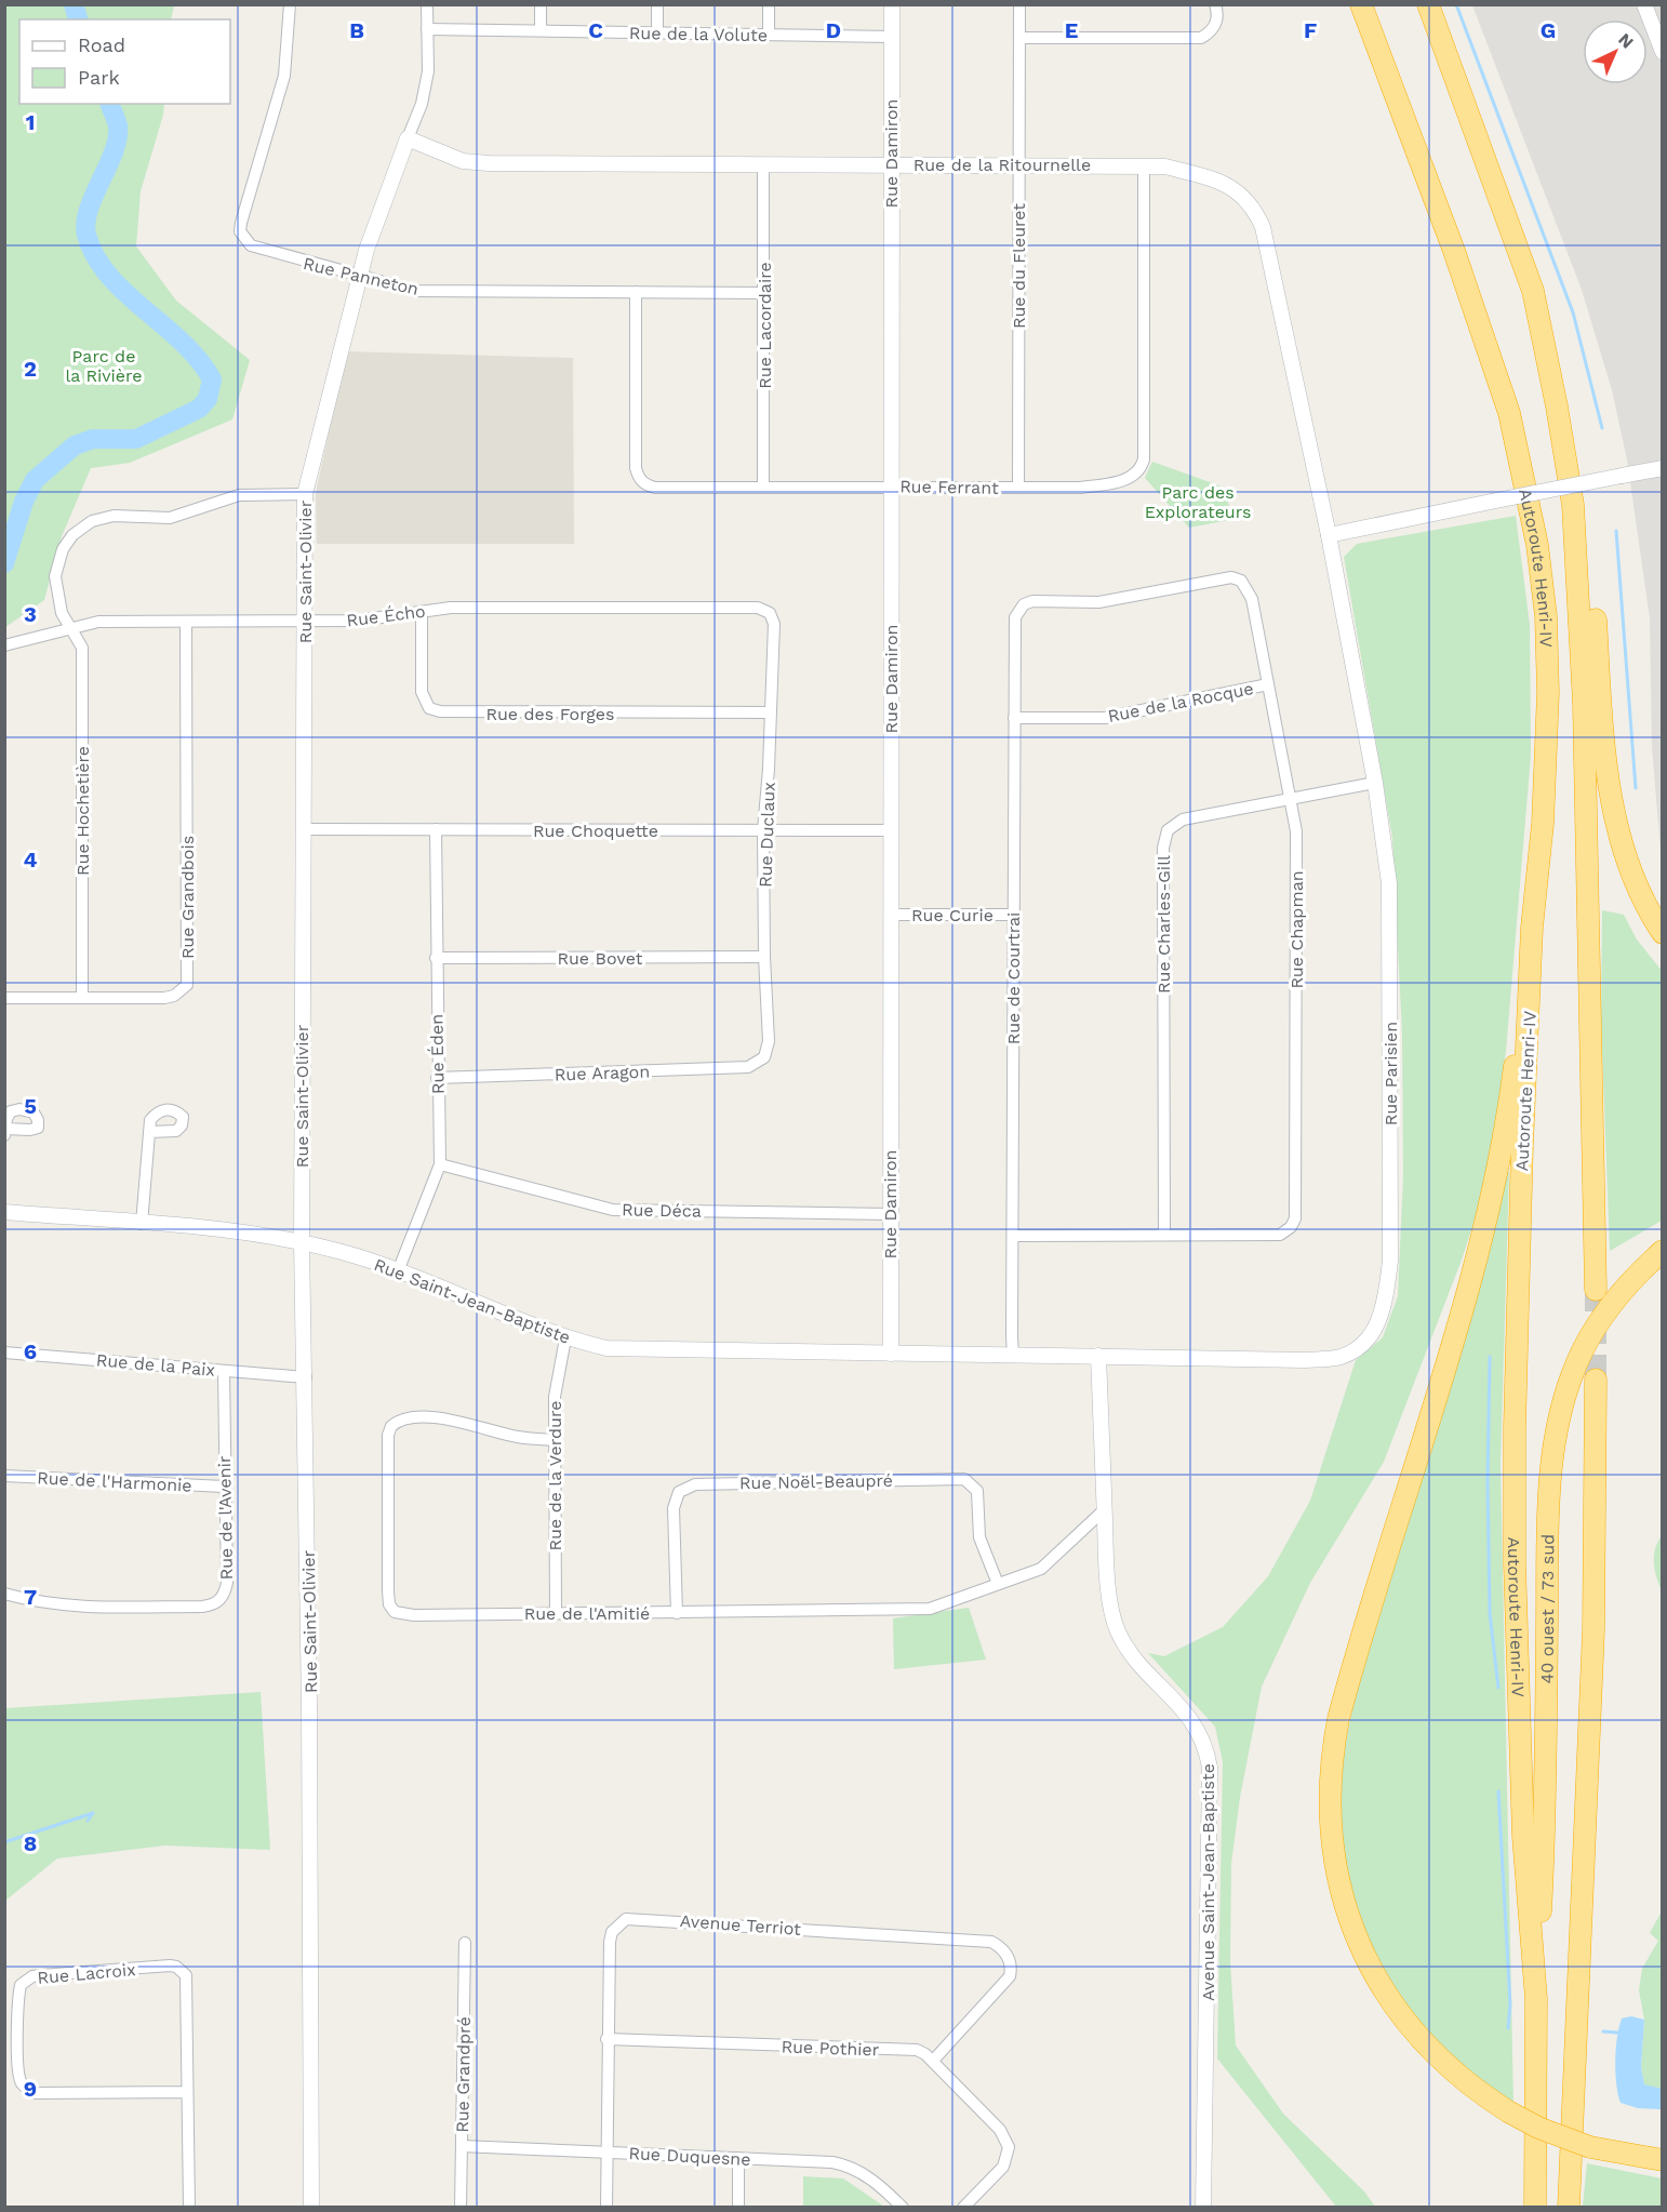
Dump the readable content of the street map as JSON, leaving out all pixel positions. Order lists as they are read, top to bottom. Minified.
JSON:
{"streets":{"highway":["Autoroute Henri-IV","40 ouest / 73 sud"],"street":["Rue de la Volute","Rue Damiron","Rue de la Ritournelle","Rue du Fleuret","Rue Panneton","Rue Lacordaire","Rue Ferrant","Rue Saint-Olivier","Rue Écho","Rue de la Rocque","Rue des Forges","Rue Hochetière","Rue Choquette","Rue Duclaux","Rue Grandbois","Rue Curie","Rue Charles-Gill","Rue Chapman","Rue Bovet","Rue de Courtrai","Rue Éden","Rue Aragon","Rue Parisien","Rue Déca","Rue Saint-Jean-Baptiste","Rue de la Paix","Rue de la Verdure","Rue de l'Harmonie","Rue Noël-Beaupré","Rue de l'Avenir","Rue de l'Amitié","Avenue Saint-Jean-Baptiste","Avenue Terriot","Rue Lacroix","Rue Pothier","Rue Grandpré","Rue Duquesne"]},"crossings":[["Rue de la Volute","Rue Damiron"],["Rue de la Volute","Rue Saint-Olivier"],["Rue Damiron","Rue de la Ritournelle"],["Rue Damiron","Rue Ferrant"],["Rue Damiron","Rue Choquette"],["Rue Damiron","Rue Curie"],["Rue Damiron","Rue Déca"],["Rue Damiron","Rue Saint-Jean-Baptiste"],["Rue de la Ritournelle","Rue du Fleuret"],["Rue de la Ritournelle","Rue Lacordaire"],["Rue de la Ritournelle","Rue Ferrant"],["Rue de la Ritournelle","Rue Saint-Olivier"],["Rue de la Ritournelle","Rue Parisien"],["Rue du Fleuret","Rue Ferrant"],["Rue Panneton","Rue Lacordaire"],["Rue Panneton","Rue Ferrant"],["Rue Panneton","Rue Saint-Olivier"],["Rue Lacordaire","Rue Ferrant"],["Autoroute Henri-IV","40 ouest / 73 sud"],["Rue Saint-Olivier","Rue Écho"],["Rue Saint-Olivier","Rue Hochetière"],["Rue Saint-Olivier","Rue Choquette"],["Rue Saint-Olivier","Rue Saint-Jean-Baptiste"],["Rue Saint-Olivier","Rue de la Paix"],["Rue Écho","Rue des Forges"],["Rue Écho","Rue Hochetière"],["Rue Écho","Rue Duclaux"],["Rue Écho","Rue Grandbois"],["Rue de la Rocque","Rue Chapman"],["Rue de la Rocque","Rue de Courtrai"],["Rue des Forges","Rue Duclaux"],["Rue Hochetière","Rue Grandbois"],["Rue Choquette","Rue Duclaux"],["Rue Choquette","Rue Éden"],["Rue Duclaux","Rue Bovet"],["Rue Duclaux","Rue Aragon"],["Rue Curie","Rue de Courtrai"],["Rue Charles-Gill","Rue Chapman"],["Rue Charles-Gill","Rue Parisien"],["Rue Chapman","Rue de Courtrai"],["Rue Bovet","Rue Éden"],["Rue de Courtrai","Rue Saint-Jean-Baptiste"],["Rue Éden","Rue Aragon"],["Rue Éden","Rue Déca"],["Rue Éden","Rue Saint-Jean-Baptiste"],["Rue Parisien","Rue Saint-Jean-Baptiste"],["Rue Parisien","Avenue Saint-Jean-Baptiste"],["Rue Saint-Jean-Baptiste","Rue de la Verdure"],["Rue Saint-Jean-Baptiste","Avenue Saint-Jean-Baptiste"],["Rue de la Paix","Rue de l'Avenir"],["Rue de la Verdure","Rue de l'Amitié"],["Rue de l'Harmonie","Rue de l'Avenir"],["Rue Noël-Beaupré","Rue de l'Amitié"],["Rue de l'Amitié","Avenue Saint-Jean-Baptiste"],["Avenue Terriot","Rue Pothier"],["Avenue Terriot","Rue Duquesne"],["Rue Grandpré","Rue Duquesne"]],"parks":["Parc de la Rivière","Parc des Explorateurs"],"legend":["Road","Park"],"north":"top right","grid":{"columns":["B","C","D","E","F","G"],"rows":["1","2","3","4","5","6","7","8","9"]}}
